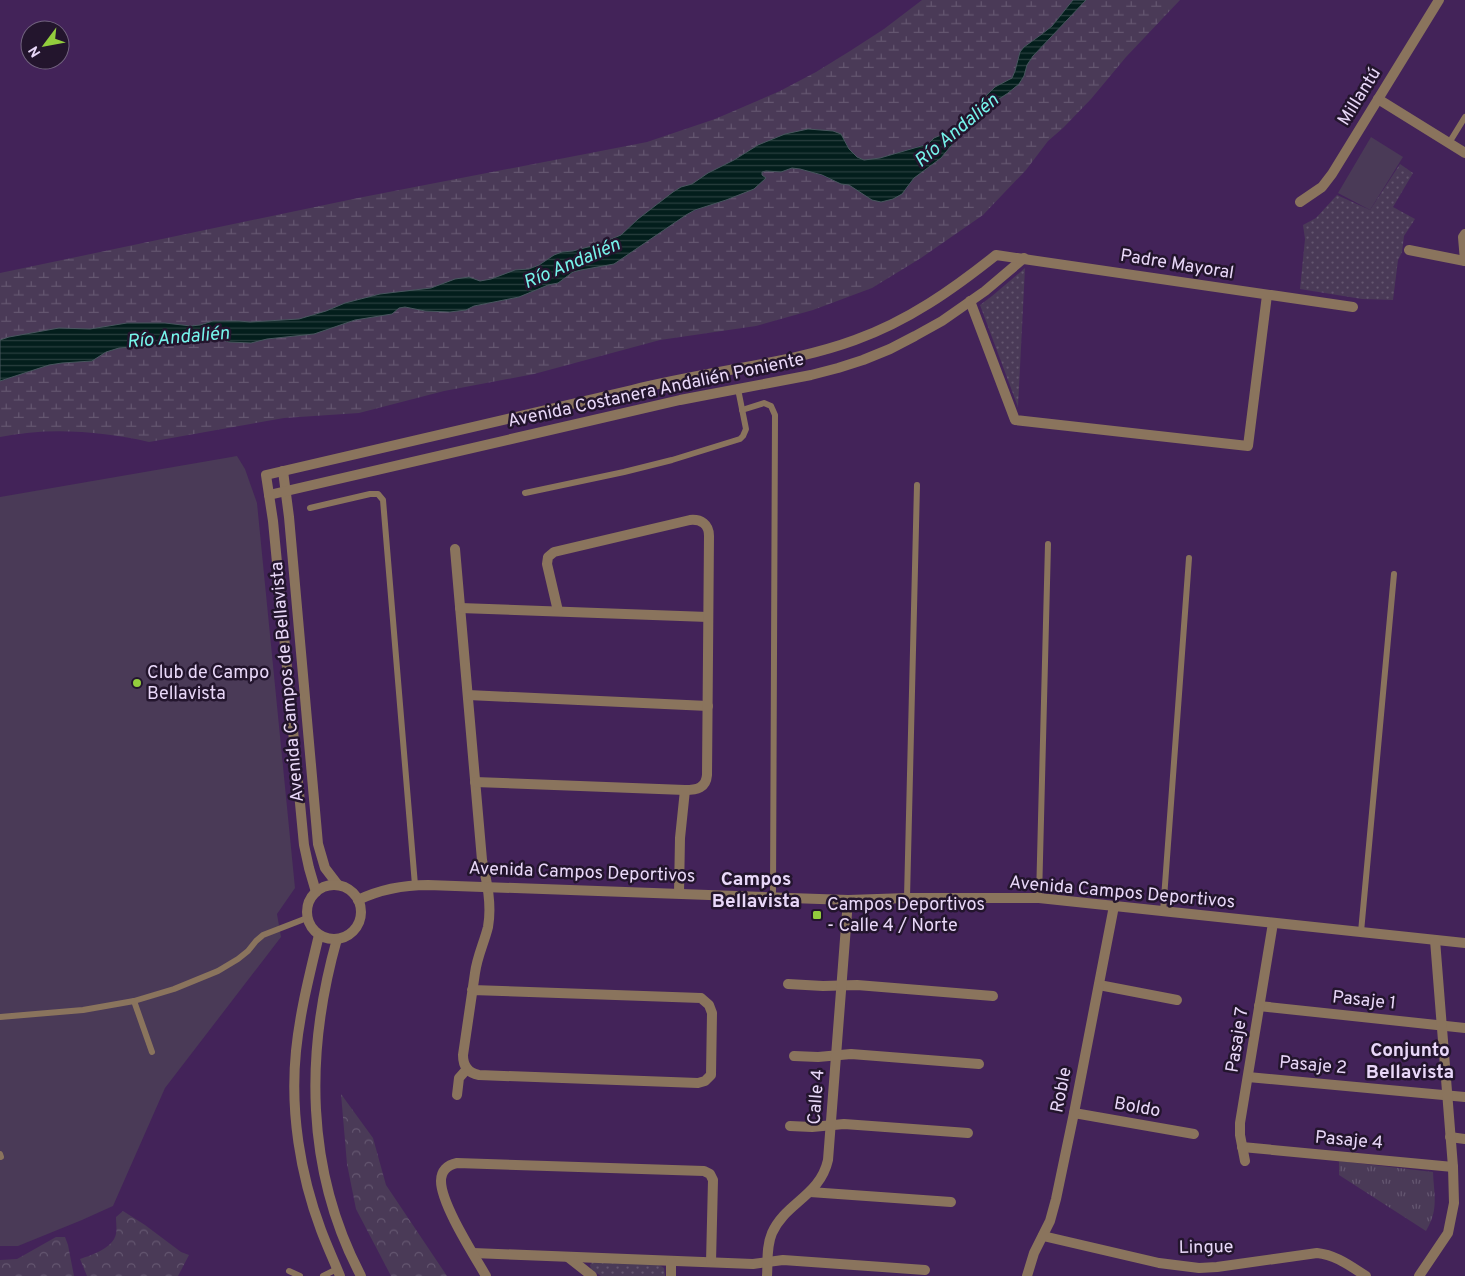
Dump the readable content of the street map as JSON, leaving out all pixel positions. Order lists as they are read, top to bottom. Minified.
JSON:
{"streets":{"street":["Millantú","Padre Mayoral","Avenida Costanera Andalién Poniente","Avenida Campos de Bellavista","Avenida Campos Deportivos","Pasaje 1","Pasaje 7","Pasaje 2","Roble","Calle 4","Boldo","Pasaje 4","Lingue"]},"crossings":[["Padre Mayoral","Avenida Costanera Andalién Poniente"],["Avenida Costanera Andalién Poniente","Avenida Campos de Bellavista"],["Avenida Campos de Bellavista","Avenida Campos Deportivos"],["Avenida Campos Deportivos","Pasaje 7"],["Avenida Campos Deportivos","Roble"],["Avenida Campos Deportivos","Calle 4"],["Pasaje 1","Pasaje 7"],["Pasaje 7","Pasaje 2"],["Pasaje 7","Pasaje 4"],["Roble","Boldo"],["Roble","Lingue"]],"districts":["Campos Bellavista","Conjunto Bellavista"],"water":["Río Andalién"],"places":{"other":["Club de Campo Bellavista"],"transit":["Campos Deportivos - Calle 4 / Norte"]},"north":"bottom left"}
